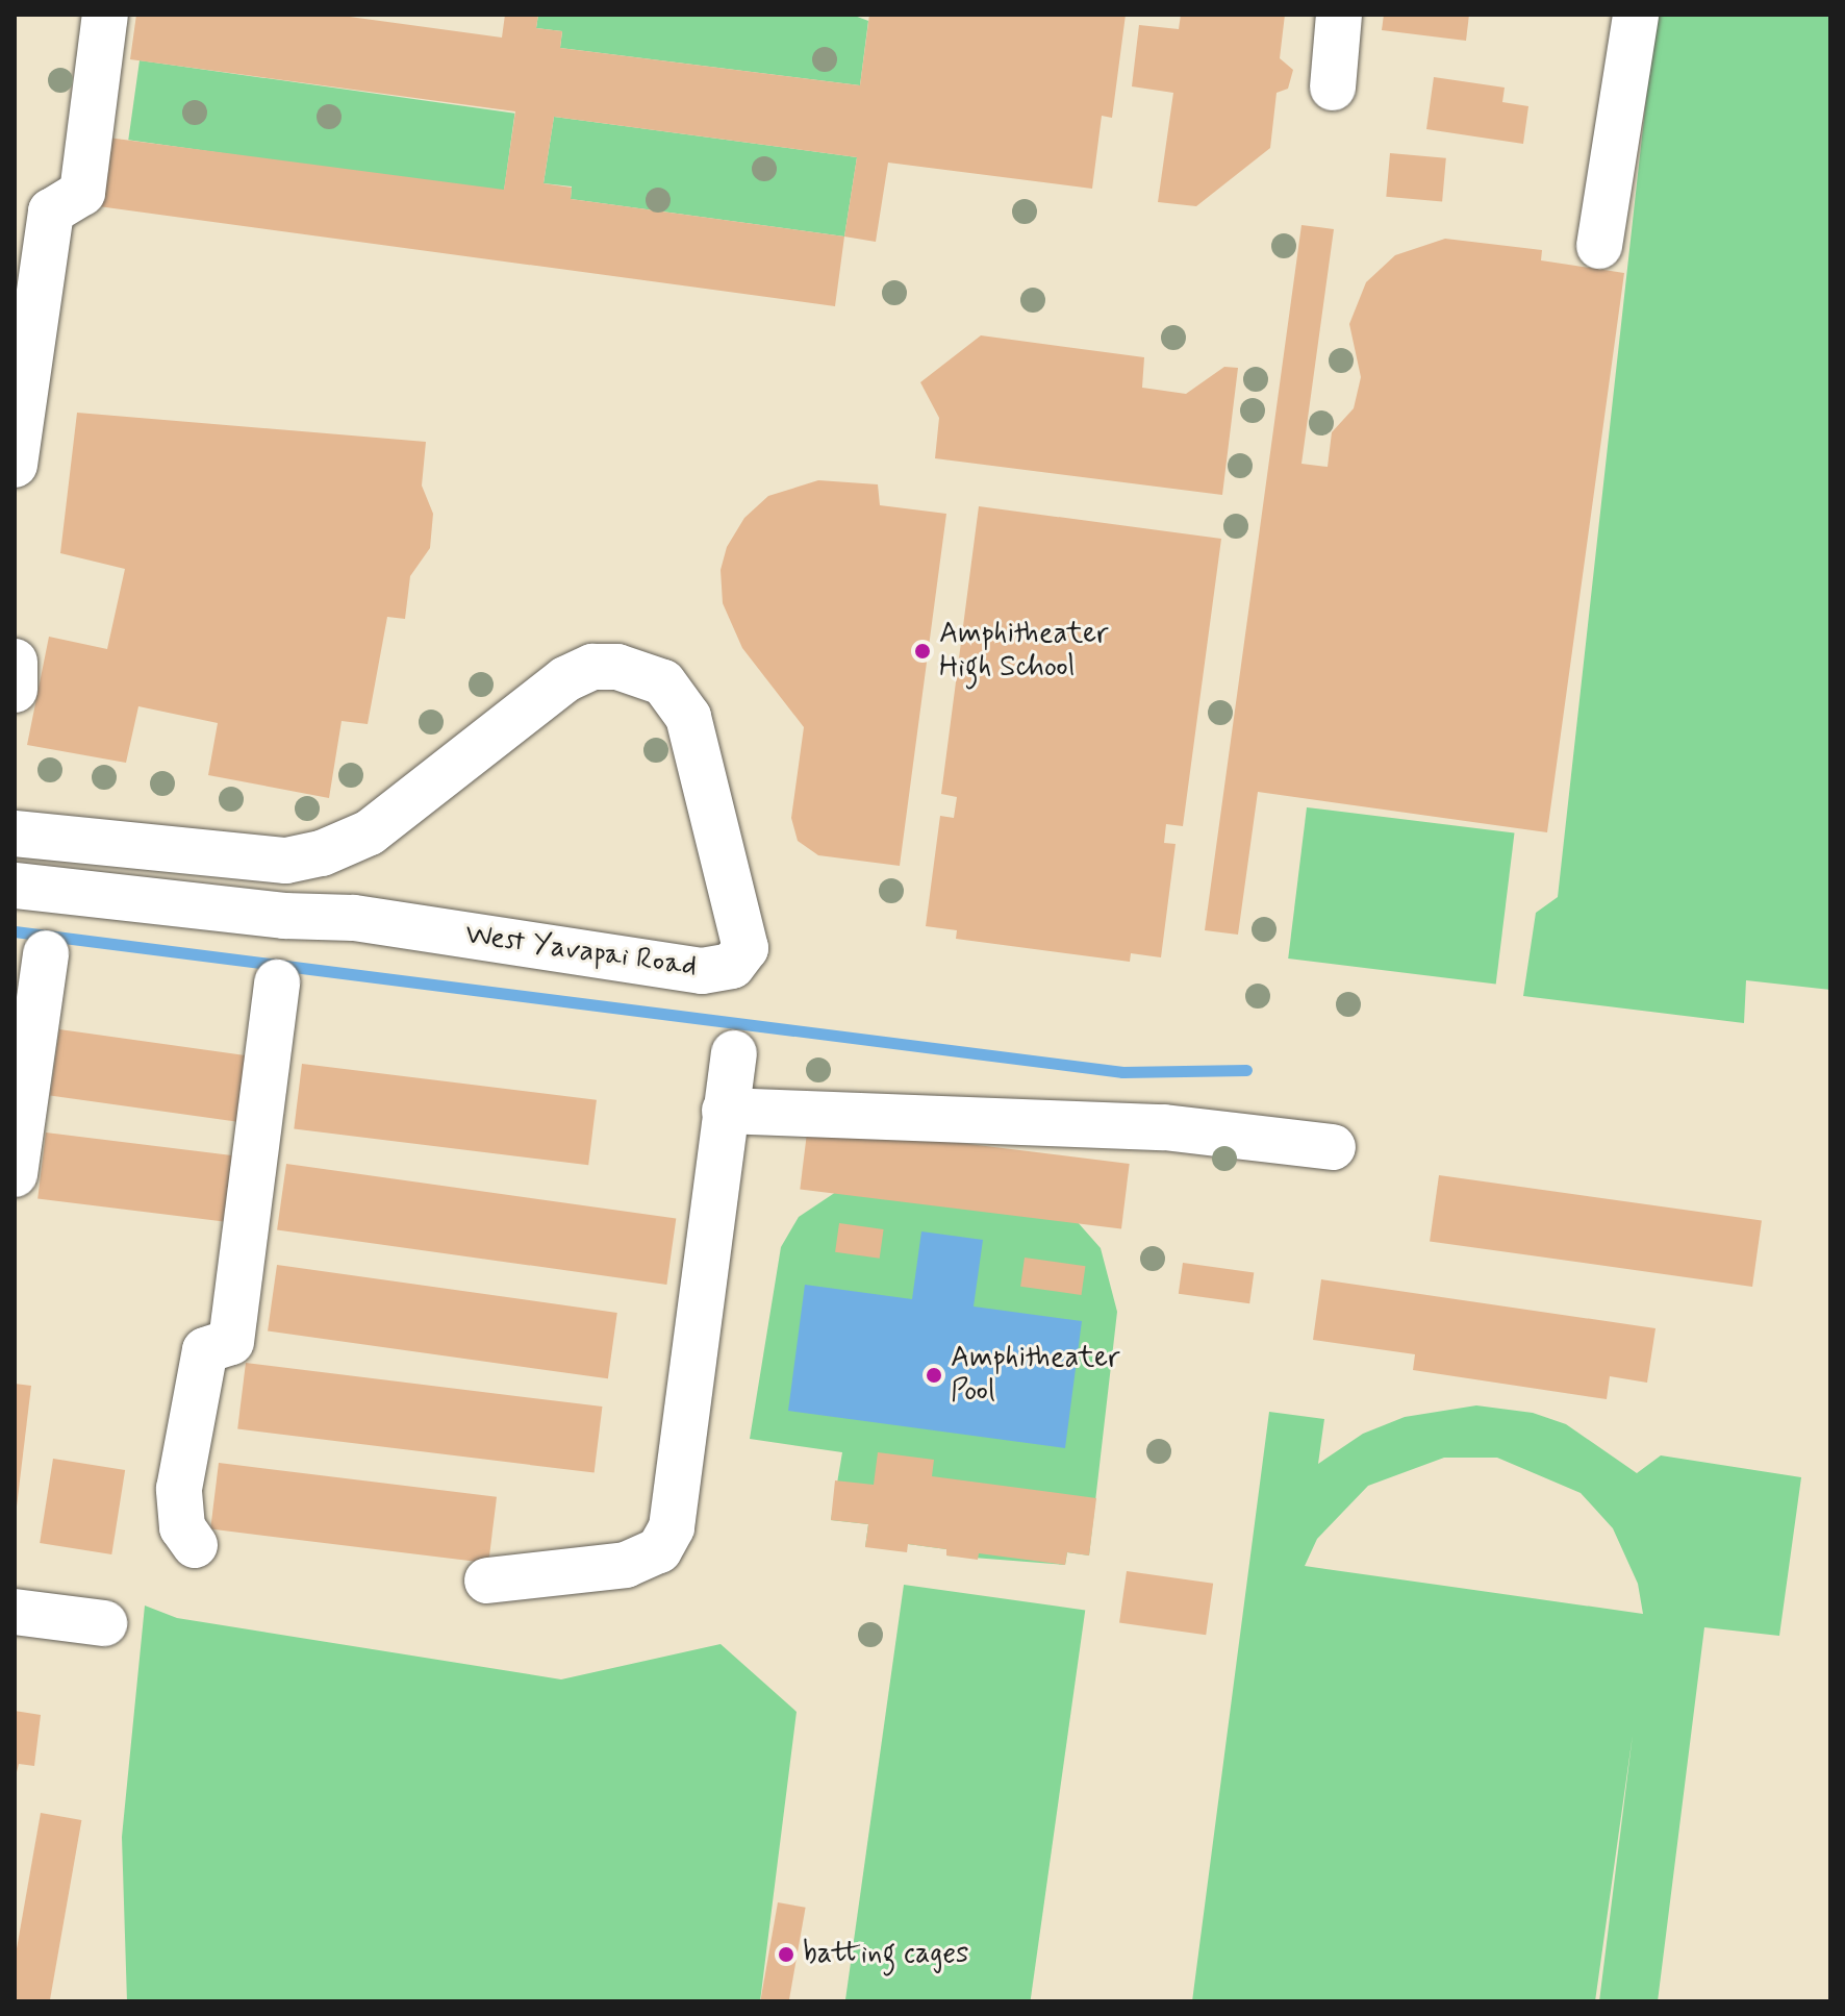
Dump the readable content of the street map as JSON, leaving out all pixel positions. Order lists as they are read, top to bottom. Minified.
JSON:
{"streets":{"street":["West Yavapai Road"]},"places":["Amphitheater High School","Amphitheater Pool","batting cages"]}
